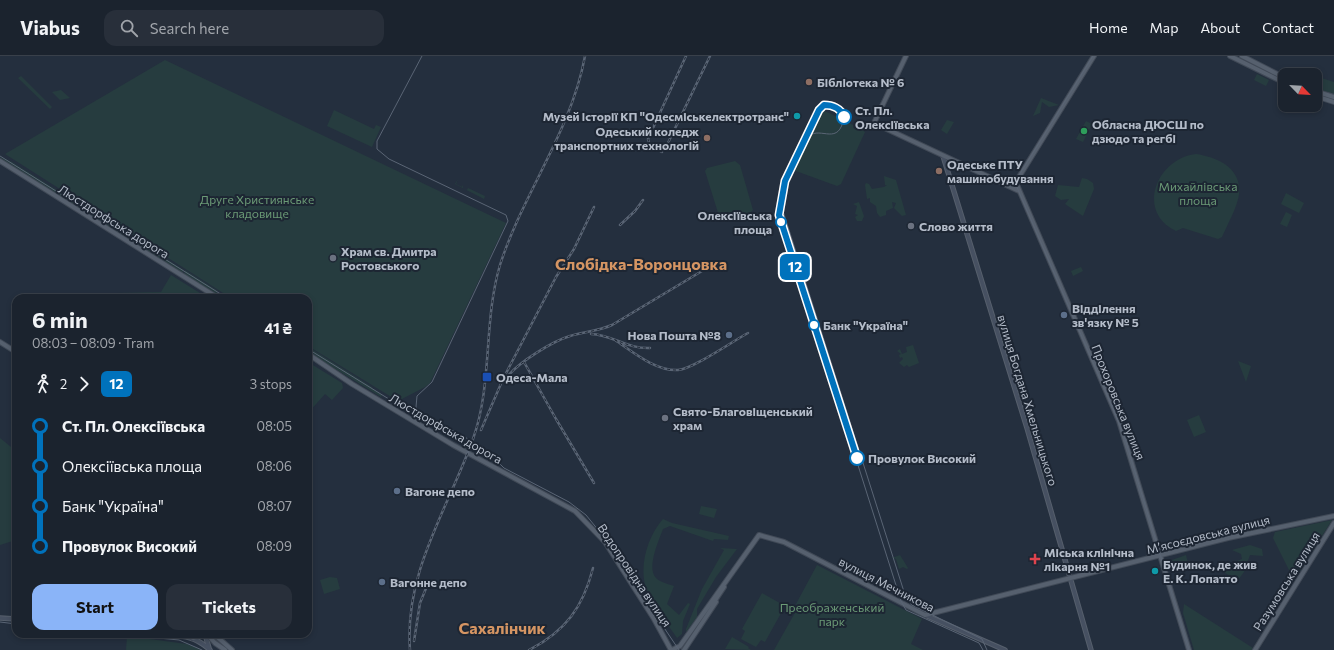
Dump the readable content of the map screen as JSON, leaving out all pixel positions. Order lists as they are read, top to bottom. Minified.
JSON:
{"streets":{"main road":["Люстдорфська дорога","вулиця Богдана Хмельницького","Прохоровська вулиця","Мʼясоєдовська вулиця","Водопровідна вулиця","Разумовська вулиця","вулиця Мечникова"]},"crossings":[["Люстдорфська дорога","Водопровідна вулиця"],["вулиця Богдана Хмельницького","Мʼясоєдовська вулиця"],["Прохоровська вулиця","Мʼясоєдовська вулиця"],["Мʼясоєдовська вулиця","вулиця Мечникова"]],"districts":["Слобідка-Воронцовка","Сахалінчик"],"parks":["Михайлівська площа","Друге Християнське кладовище","Преображенський парк"],"places":{"other":["Бібліотека № 6","Музей історії КП \"Одесміськелектротранс\"","Ст. Пл. Олексіївська","Обласна ДЮСШ по дзюдо та регбі","Одеський коледж транспортних технологій","Одеське ПТУ машинобудування","Олексіївська площа","Слово життя","Храм св. Дмитра Ростовського","Відділення зв'язку № 5","Банк \"Україна\"","Нова Пошта №8","Свято-Благовіщенський храм","Провулок Високий","Вагоне депо","Будинок, де жив Е. К. Лопатто","Вагонне депо"],"transit":["Одеса-Мала"],"health":["Міська клінічна лікарня №1"]},"lines":["tram line 12"],"north":"bottom right","page":{"header":"Viabus","search":"Search here","nav":["Home","Map","About","Contact"],"on_map":"12","heading":["6 min","08:03 – 08:09 · Tram","41 ₴"],"legs":["2","12","3 stops"],"list":[{"name":"Ст. Пл. Олексіївська","value":"08:05"},{"name":"Олексіївська площа","value":"08:06"},{"name":"Банк \"Україна\"","value":"08:07"},{"name":"Провулок Високий","value":"08:09"}],"buttons":["Start","Tickets"]}}
